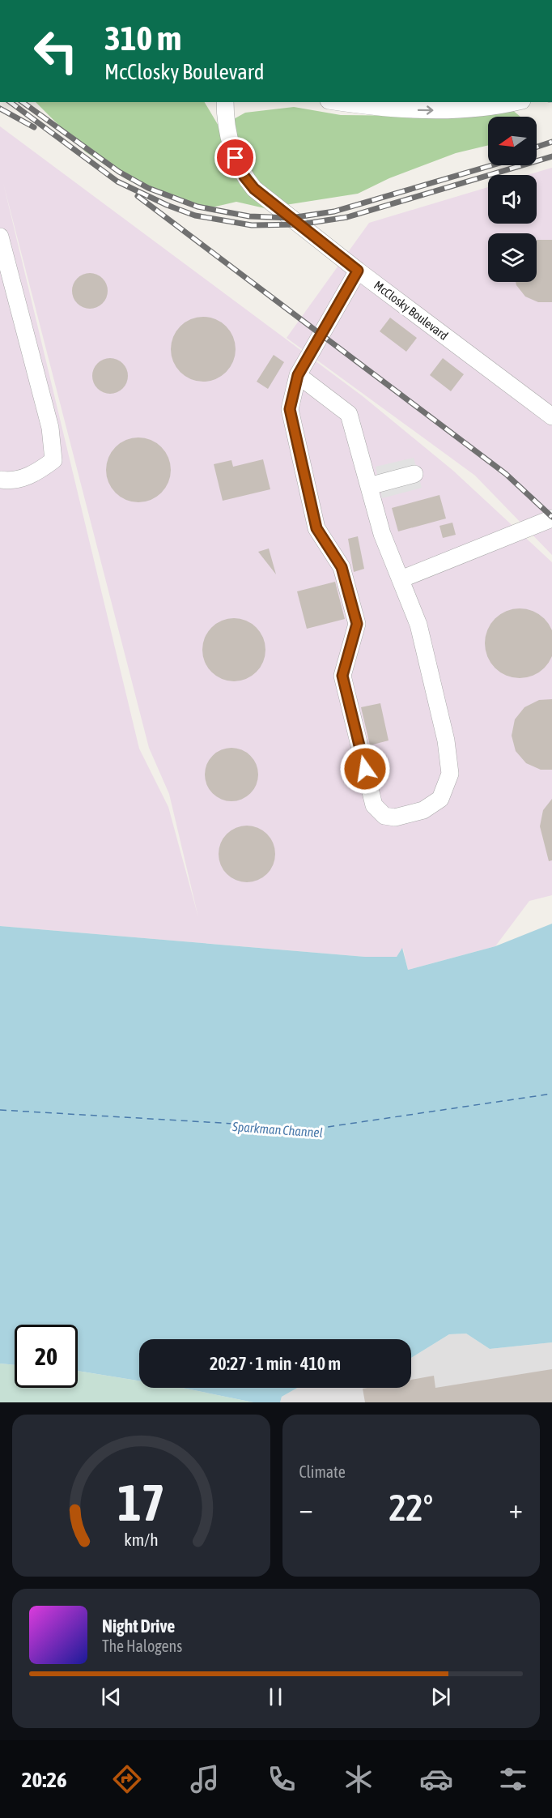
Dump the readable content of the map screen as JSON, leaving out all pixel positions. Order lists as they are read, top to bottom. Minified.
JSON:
{"streets":{"street":["McClosky Boulevard"]},"water":["Sparkman Channel"],"north":"left","page":{"turn":["310 m","McClosky Boulevard"],"limit":"20","trip":"20:27 · 1 min · 410 m","tile":"Climate","heat":["−","22°","+"],"song":["Night Drive","The Halogens"],"tabs":"20:26","gauge":["17","km/h"]}}
